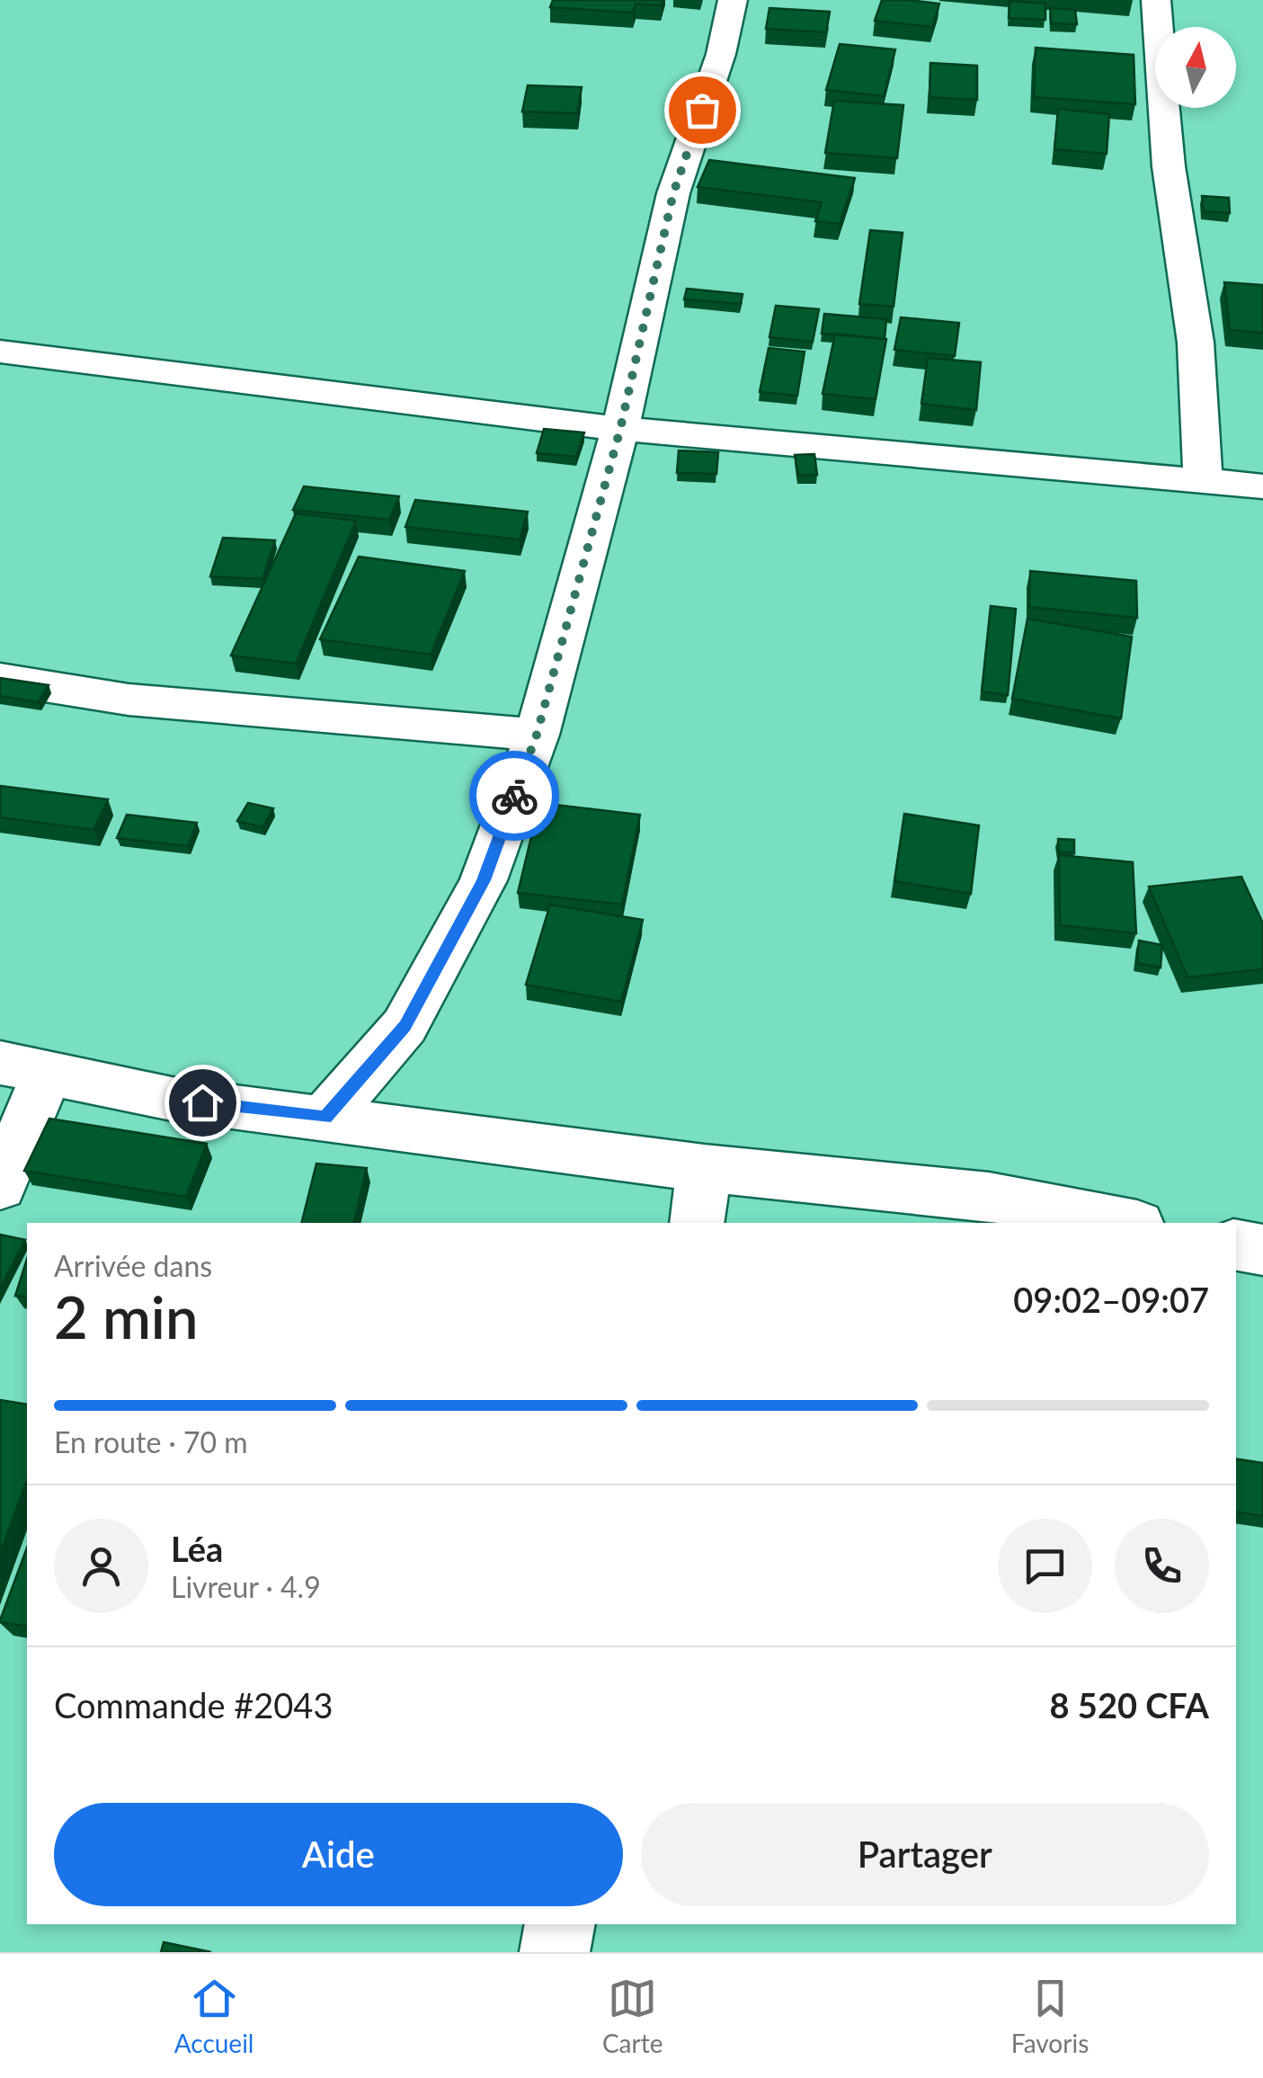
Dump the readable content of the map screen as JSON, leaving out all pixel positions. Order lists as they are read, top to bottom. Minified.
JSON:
{"north":"top","page":{"heading":["2 min","Arrivée dans","09:02–09:07"],"panel":["Léa","Livreur · 4.9","Commande #2043","8 520 CFA"],"bar":"En route · 70 m","buttons":["Aide","Partager"],"tabs":["Accueil","Carte","Favoris"]}}
